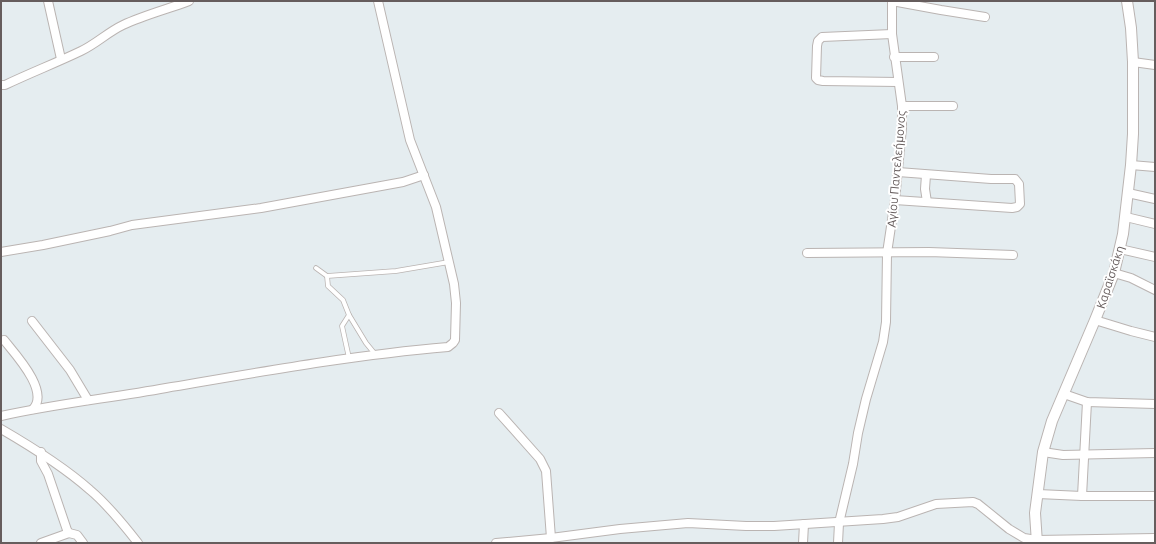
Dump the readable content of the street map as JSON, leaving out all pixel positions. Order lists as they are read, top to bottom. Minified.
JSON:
{"streets":{"street":["Αγίου Παντελεήμονος","Καραϊσκάκη"]}}
